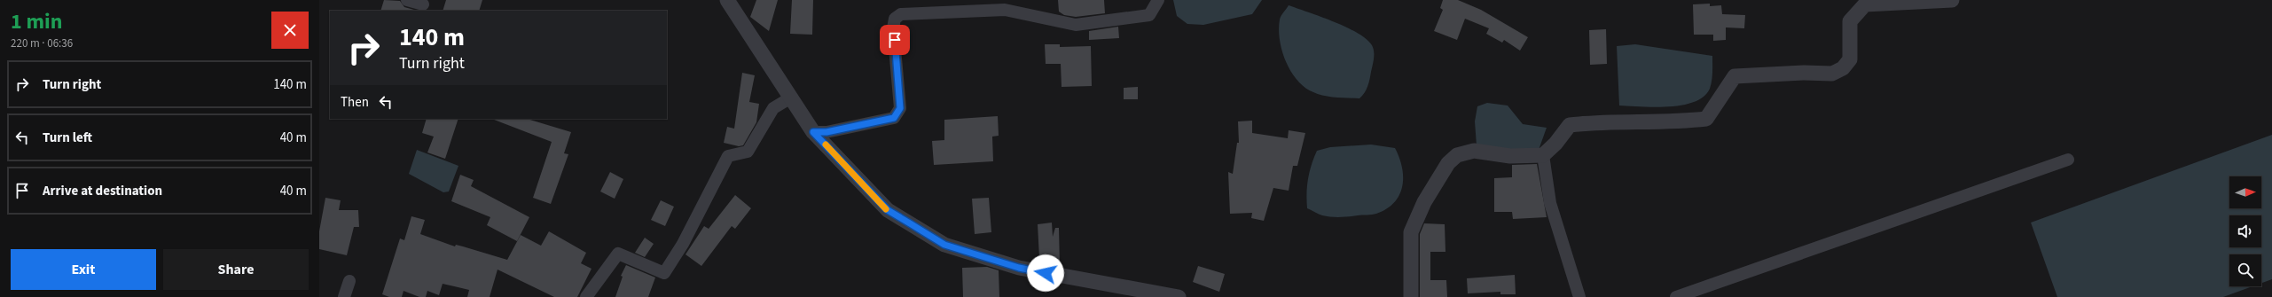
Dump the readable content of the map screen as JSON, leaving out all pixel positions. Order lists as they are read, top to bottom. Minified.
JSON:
{"north":"right","page":{"heading":["1 min","220 m · 06:36"],"turn":["140 m","Turn right"],"list":[{"name":"Turn right","value":"140 m"},{"name":"Turn left","value":"40 m"},{"name":"Arrive at destination","value":"40 m"}],"then":"Then","buttons":["Exit","Share"]}}
